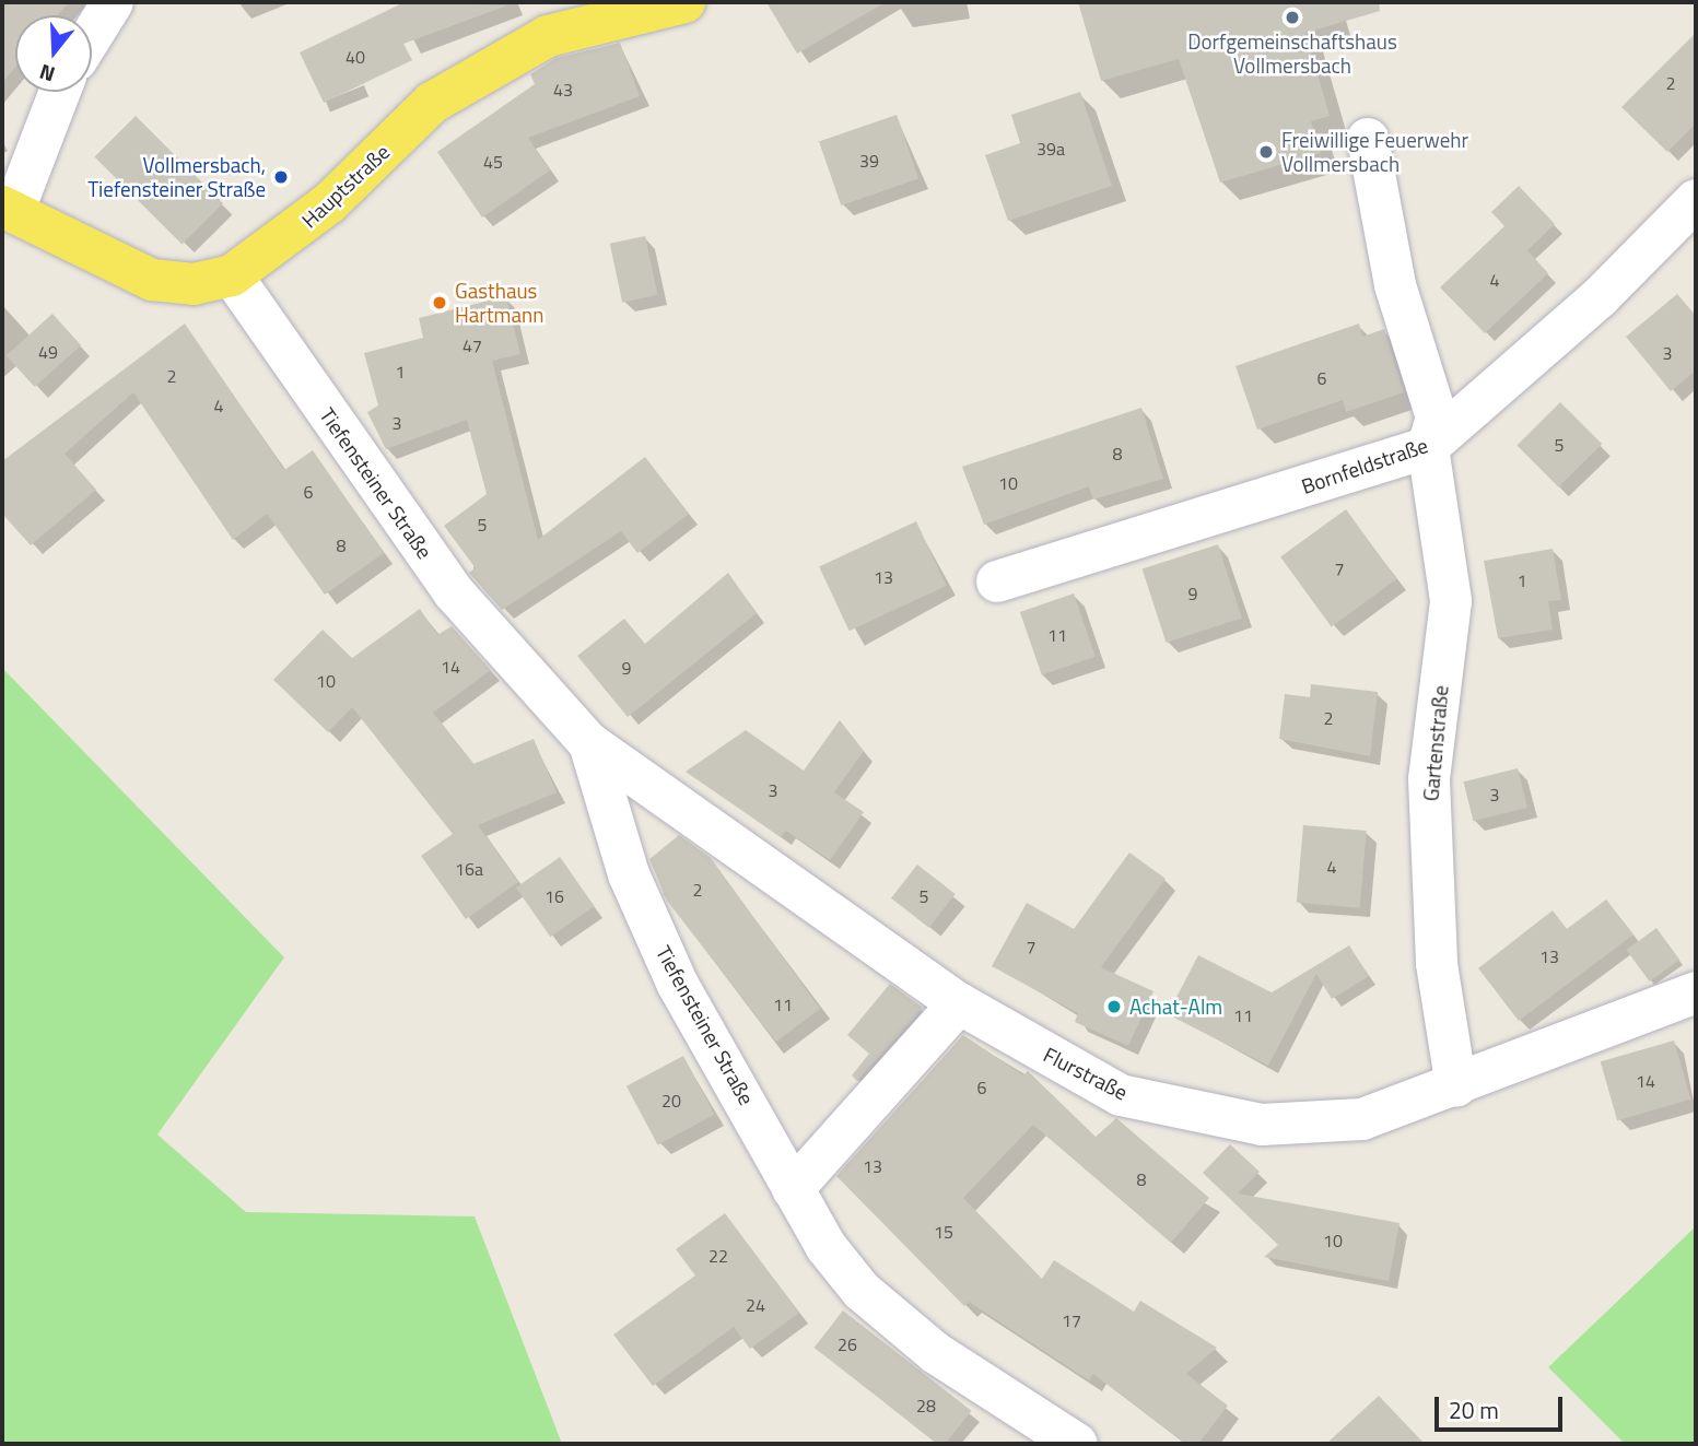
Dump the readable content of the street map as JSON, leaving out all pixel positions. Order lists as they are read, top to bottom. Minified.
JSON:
{"streets":{"main road":["Hauptstraße"],"street":["Bornfeldstraße","Tiefensteiner Straße","Gartenstraße","Flurstraße"]},"crossings":[["Hauptstraße","Tiefensteiner Straße"],["Bornfeldstraße","Gartenstraße"],["Tiefensteiner Straße","Flurstraße"],["Gartenstraße","Flurstraße"]],"places":["Dorfgemeinschaftshaus Vollmersbach","Freiwillige Feuerwehr Vollmersbach","Vollmersbach, Tiefensteiner Straße","Gasthaus Hartmann","Achat-Alm"],"house_numbers":["40","2","43","39a","39","45","4","47","49","3","1","2","6","4","3","5","8","10","6","5","8","7","13","1","9","11","14","9","10","2","3","3","4","16a","2","16","5","7","13","11","11","14","6","20","13","8","15","10","22","24","17","26","28"],"scale_bar":"20 m","north":"bottom"}
